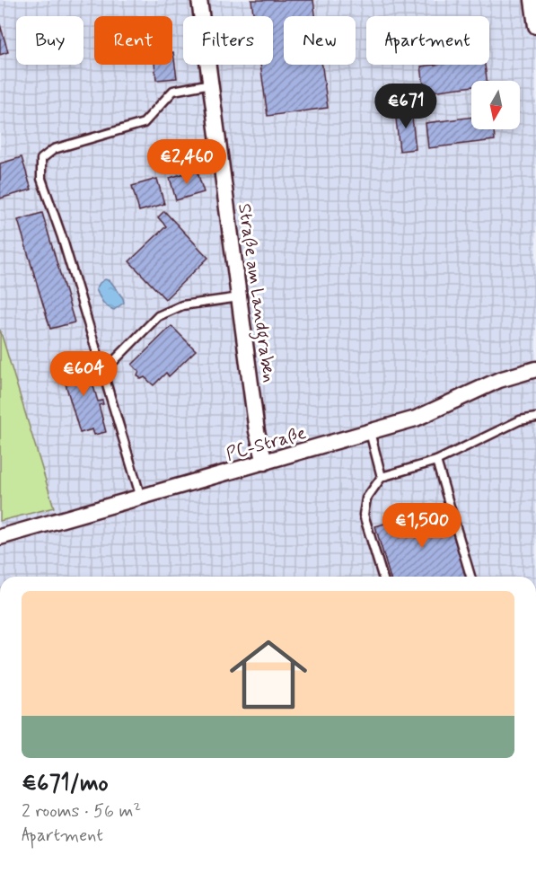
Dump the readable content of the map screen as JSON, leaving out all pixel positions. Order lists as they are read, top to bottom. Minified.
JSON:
{"streets":{"street":["Straße am Landgraben","PC-Straße"]},"crossings":[["Straße am Landgraben","PC-Straße"]],"north":"bottom","page":{"chip":["Buy","Rent","Filters","New","Apartment"],"price":["€671","€2,460","€604","€1,500"],"list":[{"name":"€671/mo","note":"2 rooms · 56 m² · Apartment"}]}}
